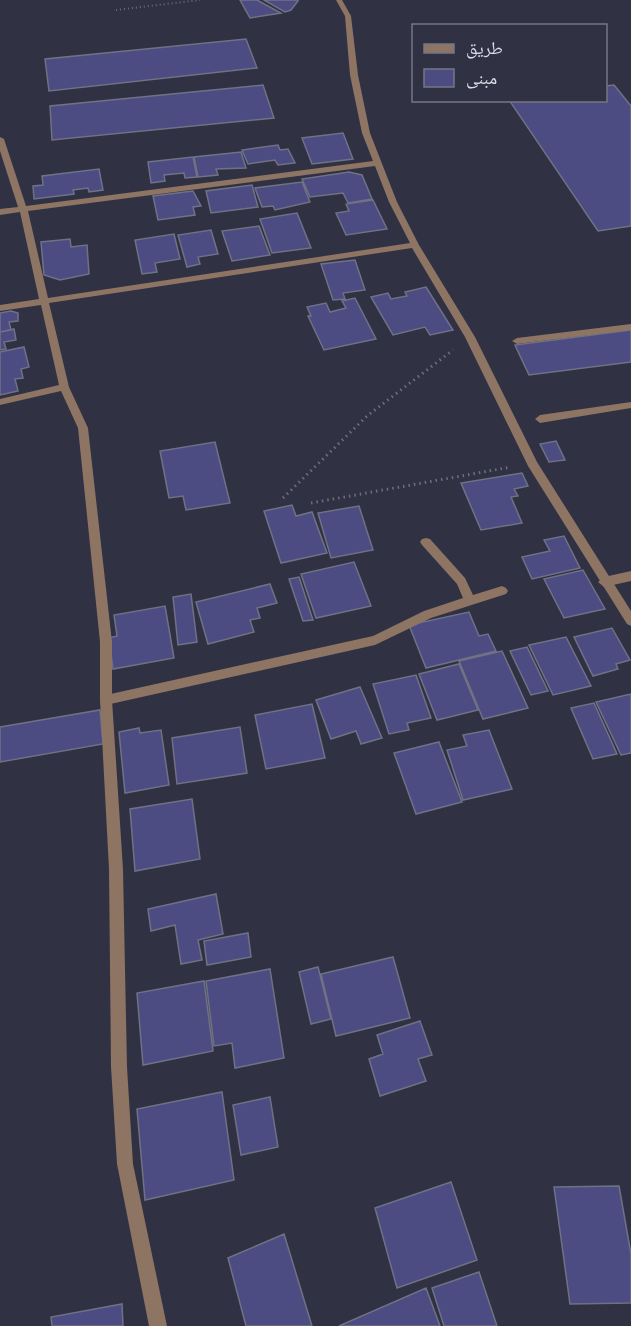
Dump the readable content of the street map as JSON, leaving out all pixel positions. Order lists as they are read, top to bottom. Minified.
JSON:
{"legend":["طريق","مبنى"]}
